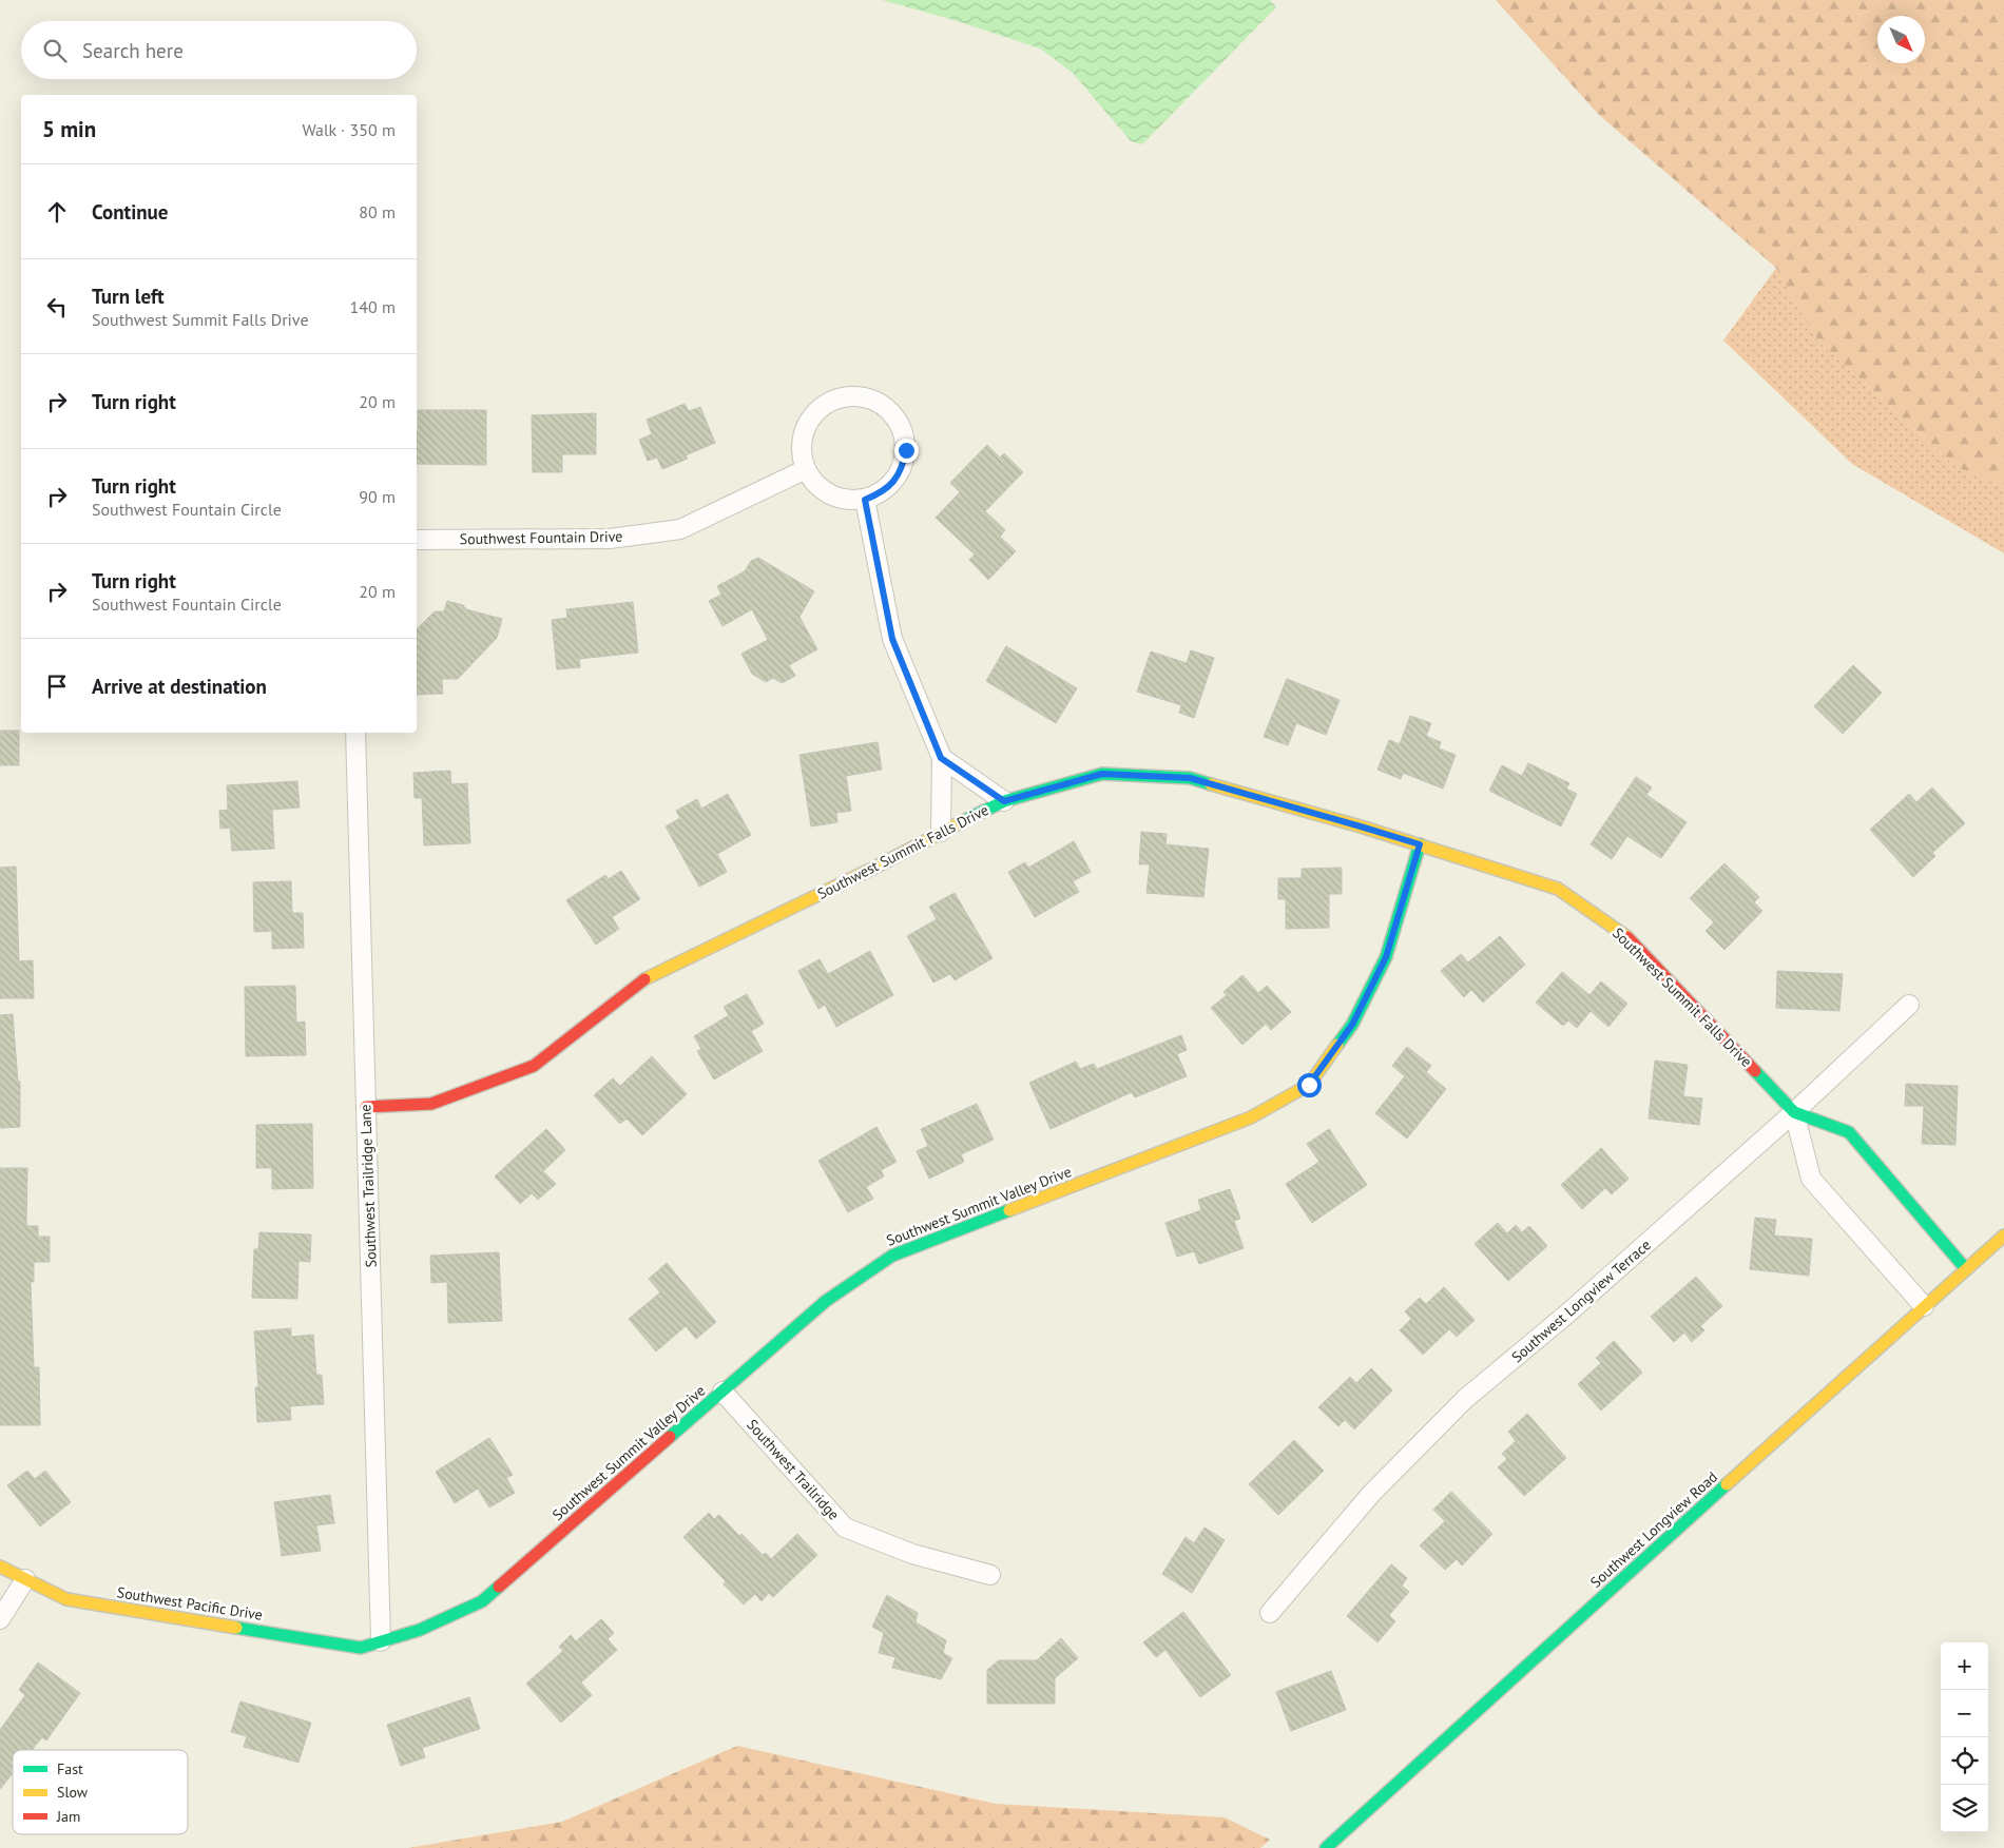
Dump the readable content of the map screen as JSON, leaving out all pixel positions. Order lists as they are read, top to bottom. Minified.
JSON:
{"streets":{"street":["Southwest Fountain Drive","Southwest Summit Falls Drive","Southwest Trailridge Lane","Southwest Summit Valley Drive","Southwest Longview Terrace","Southwest Trailridge","Southwest Longview Road","Southwest Pacific Drive"]},"crossings":[["Southwest Summit Falls Drive","Southwest Trailridge Lane"],["Southwest Summit Falls Drive","Southwest Summit Valley Drive"],["Southwest Summit Falls Drive","Southwest Longview Terrace"],["Southwest Summit Falls Drive","Southwest Longview Road"],["Southwest Trailridge Lane","Southwest Summit Valley Drive"],["Southwest Trailridge Lane","Southwest Pacific Drive"],["Southwest Summit Valley Drive","Southwest Trailridge"],["Southwest Summit Valley Drive","Southwest Pacific Drive"]],"legend":["Fast","Slow","Jam"],"north":"bottom right","page":{"search":"Search here","heading":["5 min","Walk · 350 m"],"list":[["Continue","80 m"],["Turn left","Southwest Summit Falls Drive","140 m"],["Turn right","20 m"],["Turn right","Southwest Fountain Circle","90 m"],["Turn right","Southwest Fountain Circle","20 m"],"Arrive at destination"],"map_buttons":["+","−"]}}
